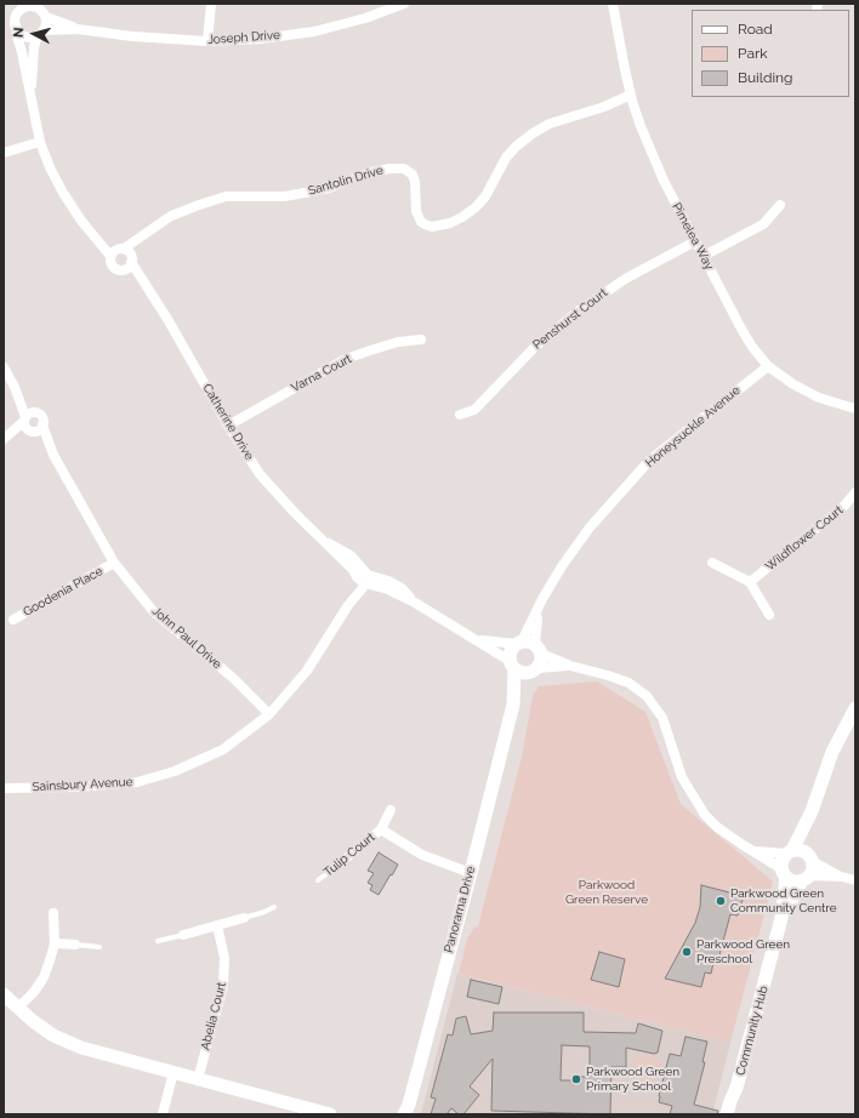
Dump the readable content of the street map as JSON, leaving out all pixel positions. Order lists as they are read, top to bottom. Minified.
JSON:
{"streets":{"street":["Joseph Drive","Santolin Drive","Pimelea Way","Penshurst Court","Varna Court","Catherine Drive","Honeysuckle Avenue","Wildflower Court","Goodenia Place","John Paul Drive","Sainsbury Avenue","Tulip Court","Panorama Drive","Abelia Court","Community Hub"]},"crossings":[["Joseph Drive","Catherine Drive"],["Santolin Drive","Pimelea Way"],["Santolin Drive","Catherine Drive"],["Pimelea Way","Penshurst Court"],["Pimelea Way","Honeysuckle Avenue"],["Varna Court","Catherine Drive"],["Catherine Drive","Sainsbury Avenue"],["Honeysuckle Avenue","Panorama Drive"],["Goodenia Place","John Paul Drive"],["John Paul Drive","Sainsbury Avenue"],["Tulip Court","Panorama Drive"]],"parks":["Parkwood Green Reserve"],"places":["Parkwood Green Community Centre","Parkwood Green Preschool","Parkwood Green Primary School"],"legend":["Road","Park","Building"],"north":"left"}
